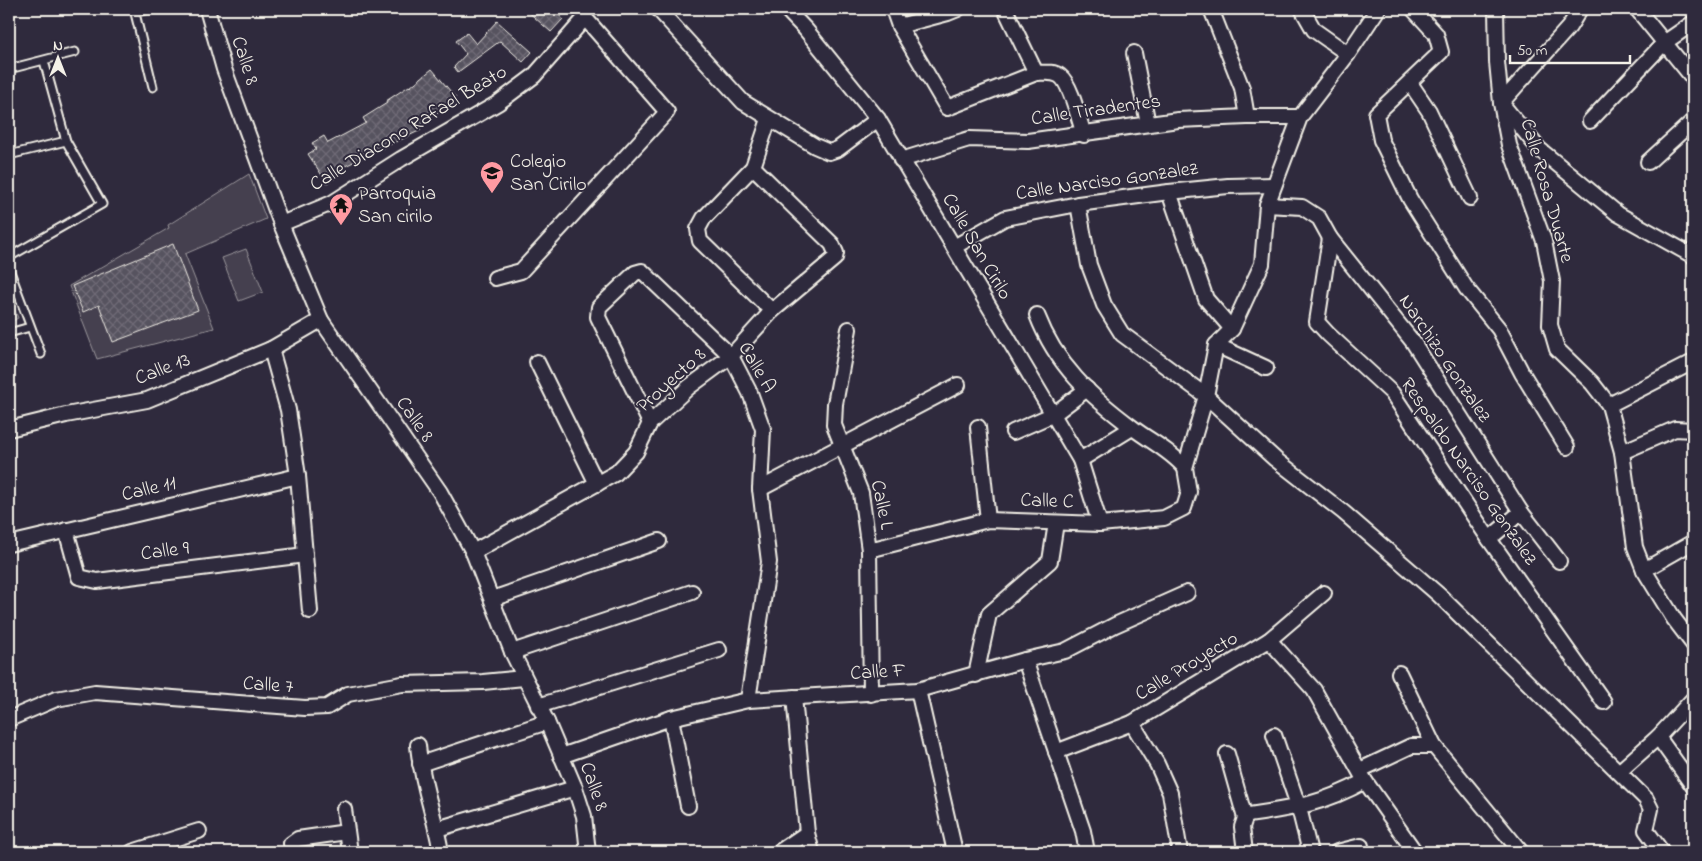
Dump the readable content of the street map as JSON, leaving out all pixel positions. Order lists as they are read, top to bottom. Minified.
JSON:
{"streets":{"street":["Calle 8","Calle Tiradentes","Calle Diacono Rafael Beato","Calle Narciso Gonzalez","Calle Rosa Duarte","Calle San Cirilo","Narchizo Gonzalez","Calle A","Calle 13","Proyecto 8","Respaldo Narciso Gonzalez","Calle 11","Calle C","Calle L","Calle 9","Calle Proyecto","Calle F","Calle 7"]},"crossings":[["Calle 8","Calle Diacono Rafael Beato"],["Calle 8","Calle 13"],["Calle 8","Proyecto 8"],["Calle 8","Calle F"],["Calle 8","Calle 7"],["Calle Tiradentes","Calle San Cirilo"],["Calle Narciso Gonzalez","Calle San Cirilo"],["Calle San Cirilo","Calle C"],["Narchizo Gonzalez","Respaldo Narciso Gonzalez"],["Calle A","Proyecto 8"],["Calle A","Calle F"],["Calle 11","Calle 9"],["Calle C","Calle L"],["Calle L","Calle F"]],"places":{"school or university":["Colegio San Cirilo"],"temple":["Parroquia San cirilo"]},"scale_bar":"50 m","north":"top"}
